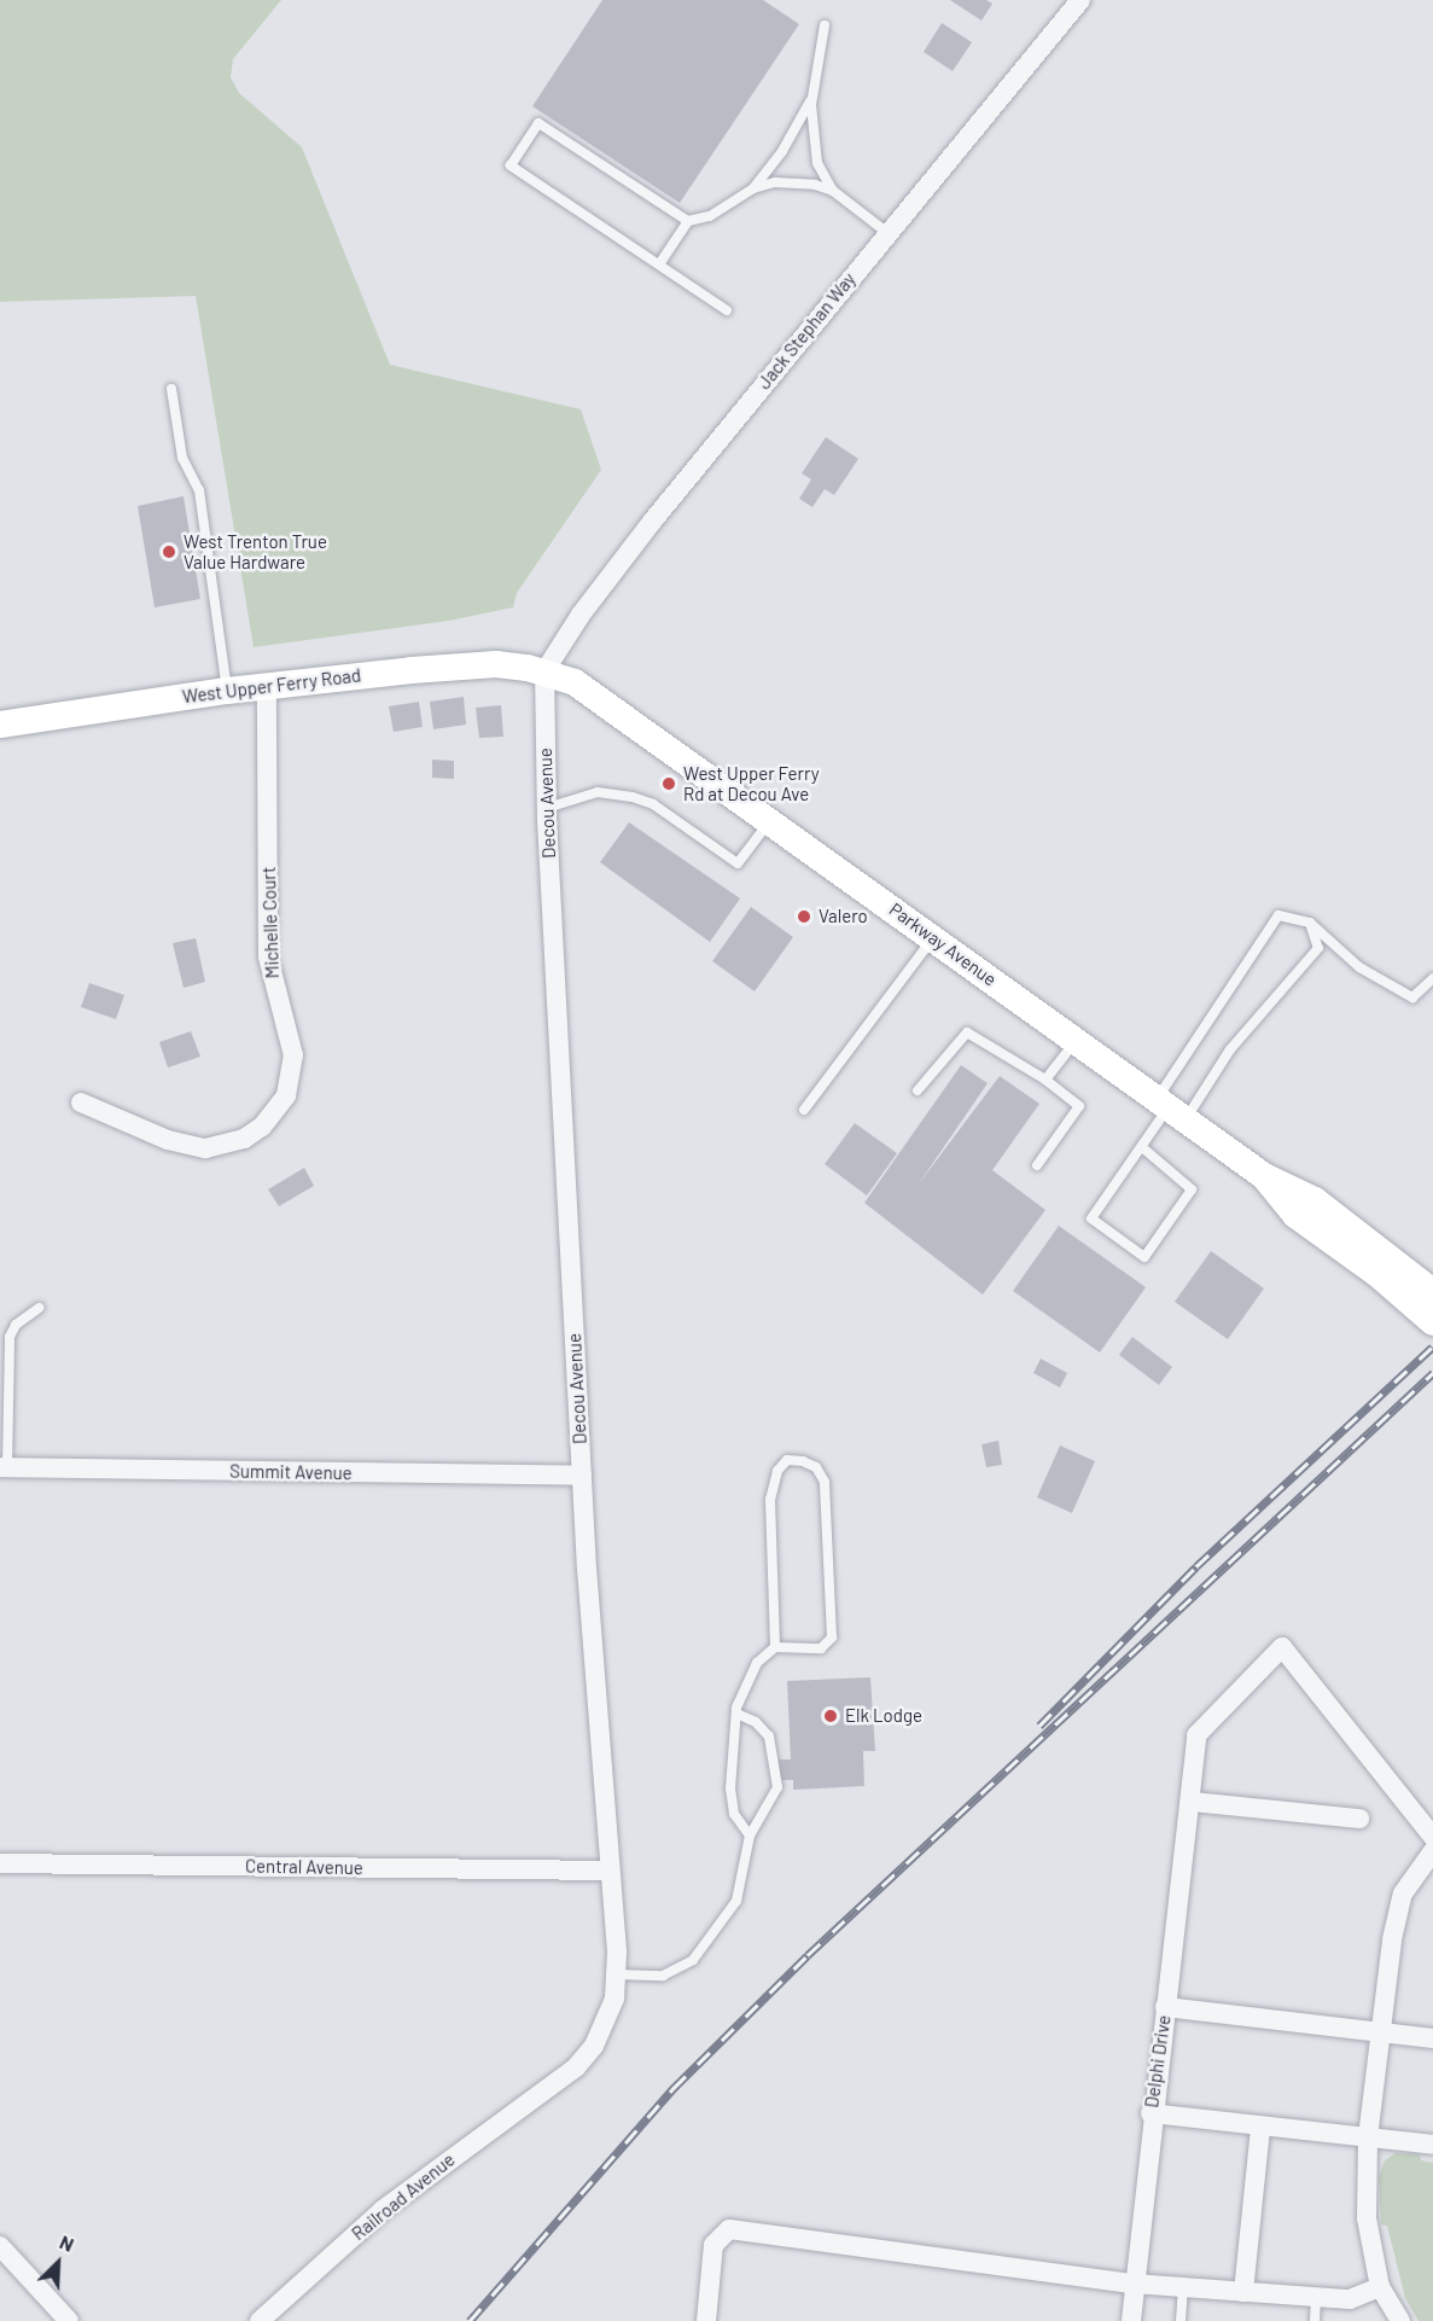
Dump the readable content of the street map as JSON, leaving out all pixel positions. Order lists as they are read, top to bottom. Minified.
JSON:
{"streets":{"main road":["West Upper Ferry Road","Parkway Avenue"],"street":["Jack Stephan Way","Decou Avenue","Michelle Court","Summit Avenue","Central Avenue","Delphi Drive","Railroad Avenue"]},"crossings":[["Jack Stephan Way","West Upper Ferry Road"],["Jack Stephan Way","Decou Avenue"],["Jack Stephan Way","Parkway Avenue"],["West Upper Ferry Road","Decou Avenue"],["West Upper Ferry Road","Michelle Court"],["West Upper Ferry Road","Parkway Avenue"],["Decou Avenue","Parkway Avenue"],["Decou Avenue","Summit Avenue"],["Decou Avenue","Central Avenue"],["Decou Avenue","Railroad Avenue"]],"places":["West Trenton True Value Hardware","West Upper Ferry Rd at Decou Ave","Valero","Elk Lodge"],"north":"top right"}
